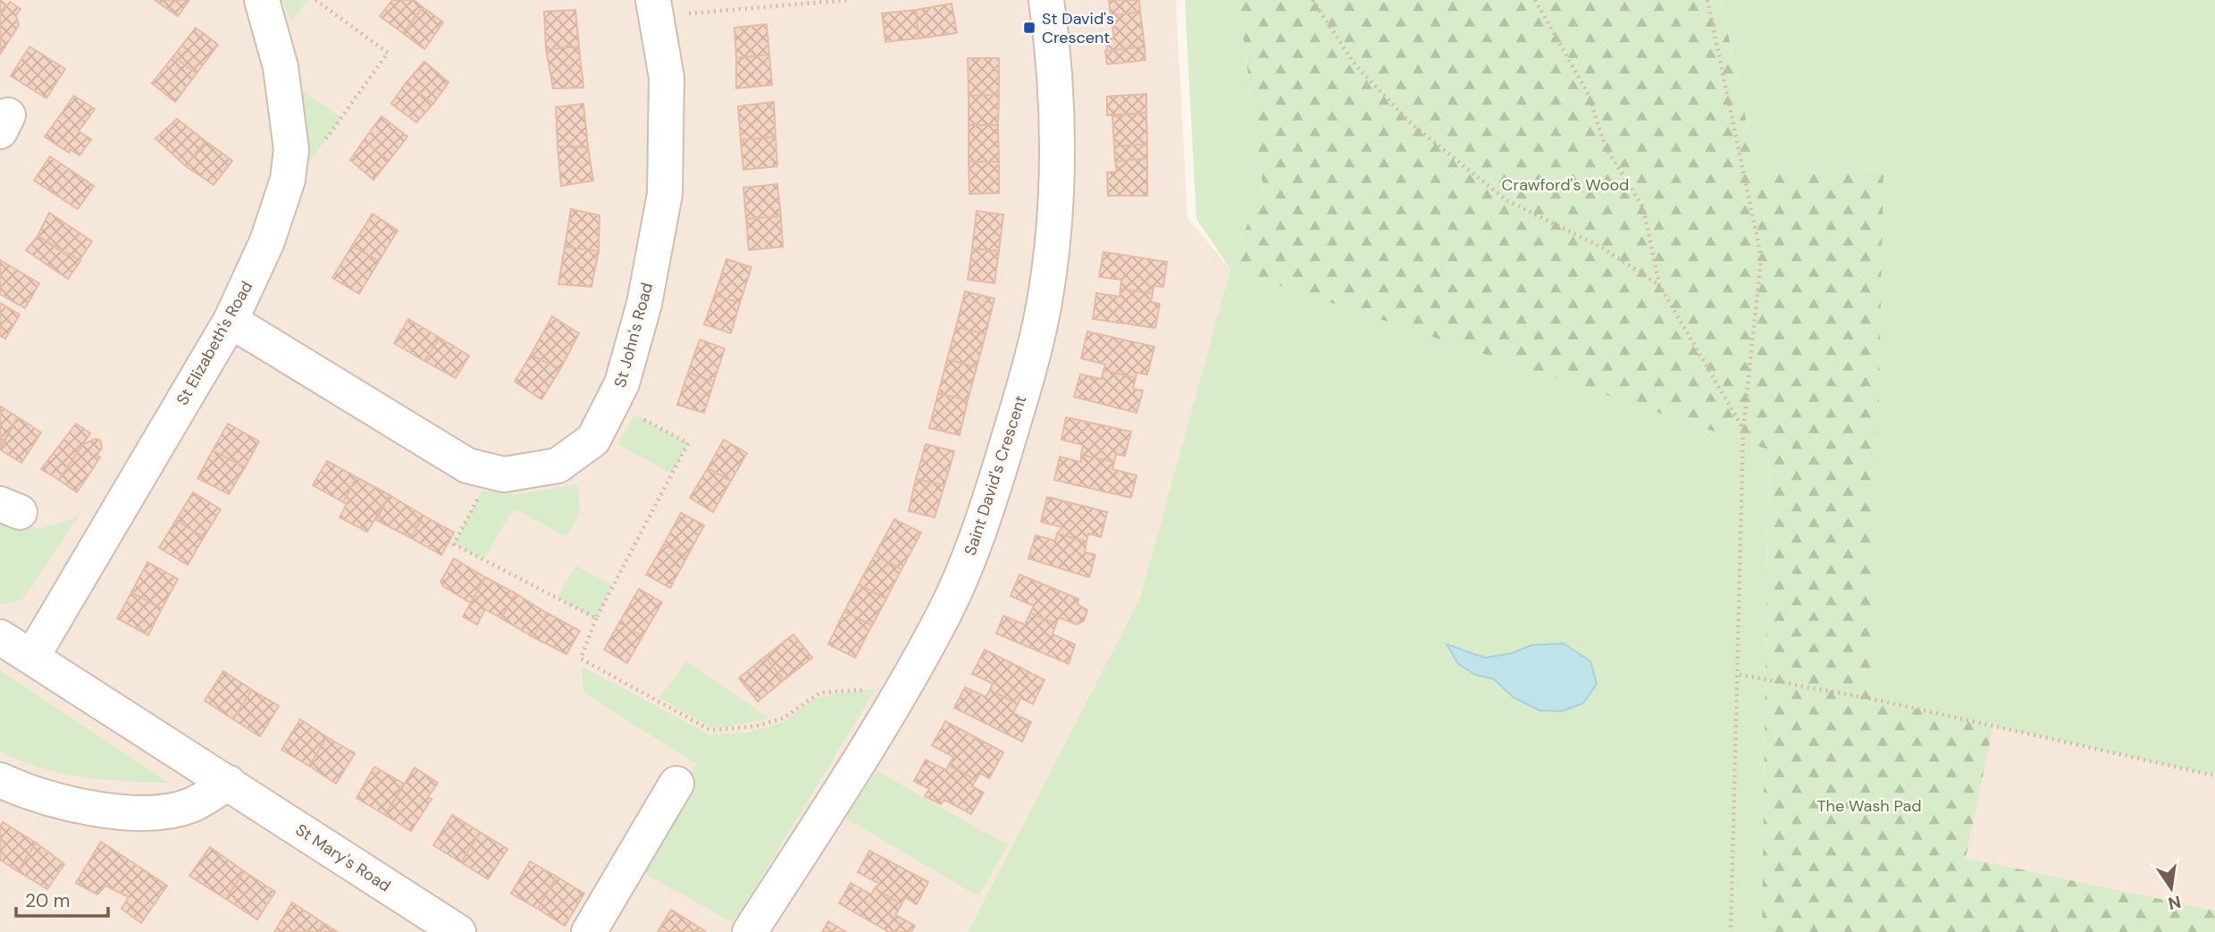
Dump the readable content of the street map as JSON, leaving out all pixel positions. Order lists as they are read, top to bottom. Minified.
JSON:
{"streets":{"street":["St John's Road","St Elizabeth's Road","Saint David's Crescent","St Mary's Road"]},"crossings":[["St John's Road","St Elizabeth's Road"],["St Elizabeth's Road","St Mary's Road"]],"parks":["Crawford's Wood","The Wash Pad"],"places":{"transit":["St David's Crescent"]},"scale_bar":"20 m","north":"bottom"}
